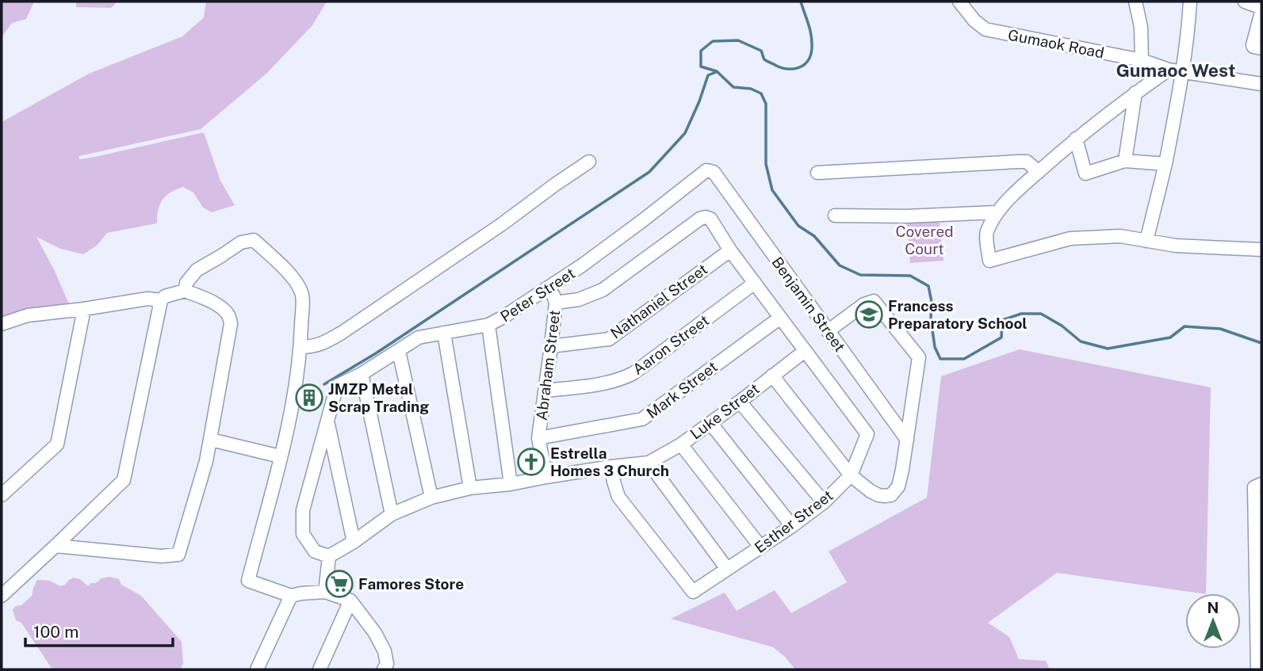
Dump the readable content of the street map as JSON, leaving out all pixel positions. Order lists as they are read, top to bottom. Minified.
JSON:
{"streets":{"street":["Gumaok Road","Peter Street","Nathaniel Street","Benjamin Street","Aaron Street","Abraham Street","Mark Street","Luke Street","Esther Street"]},"crossings":[["Peter Street","Benjamin Street"],["Peter Street","Abraham Street"],["Peter Street","Luke Street"],["Nathaniel Street","Abraham Street"],["Aaron Street","Abraham Street"],["Abraham Street","Mark Street"],["Abraham Street","Luke Street"],["Luke Street","Esther Street"]],"districts":["Gumaoc West"],"parks":["Covered Court"],"places":{"school or university":["Francess Preparatory School"],"building":["JMZP Metal Scrap Trading"],"church":["Estrella Homes 3 Church"],"supermarket":["Famores Store"]},"scale_bar":"100 m","north":"top"}
